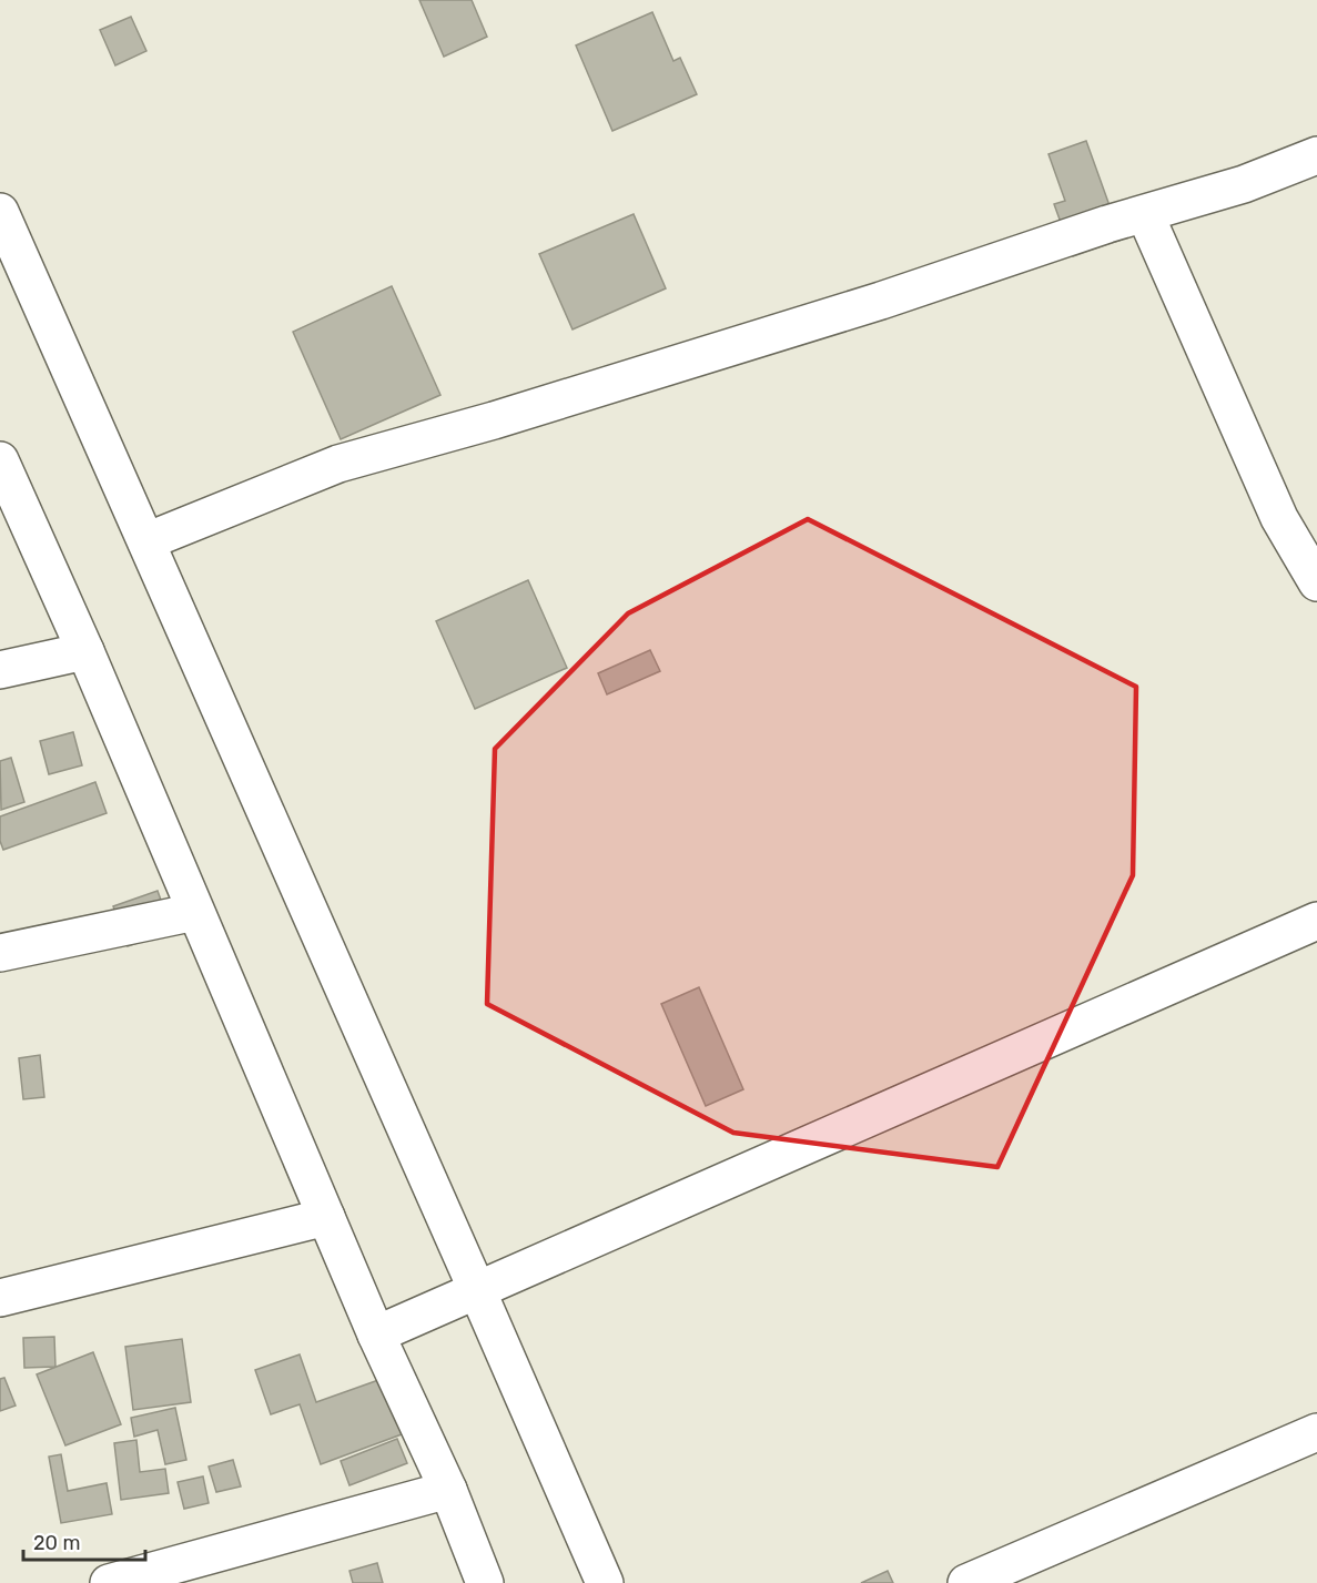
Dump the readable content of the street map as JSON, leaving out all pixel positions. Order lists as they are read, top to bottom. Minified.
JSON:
{"scale_bar":"20 m"}
